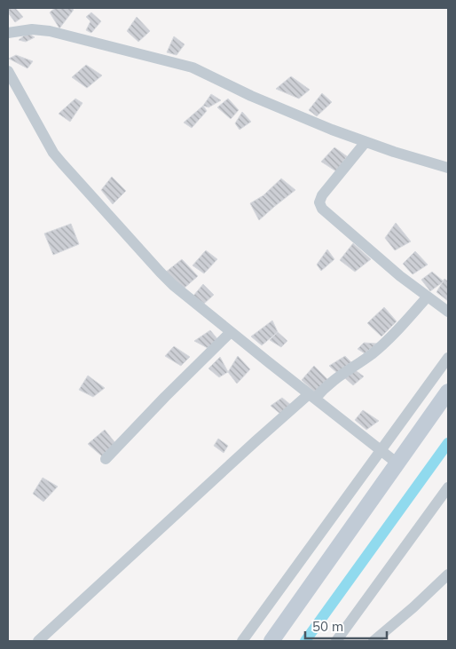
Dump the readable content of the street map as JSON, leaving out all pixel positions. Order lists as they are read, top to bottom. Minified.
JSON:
{"scale_bar":"50 m"}
